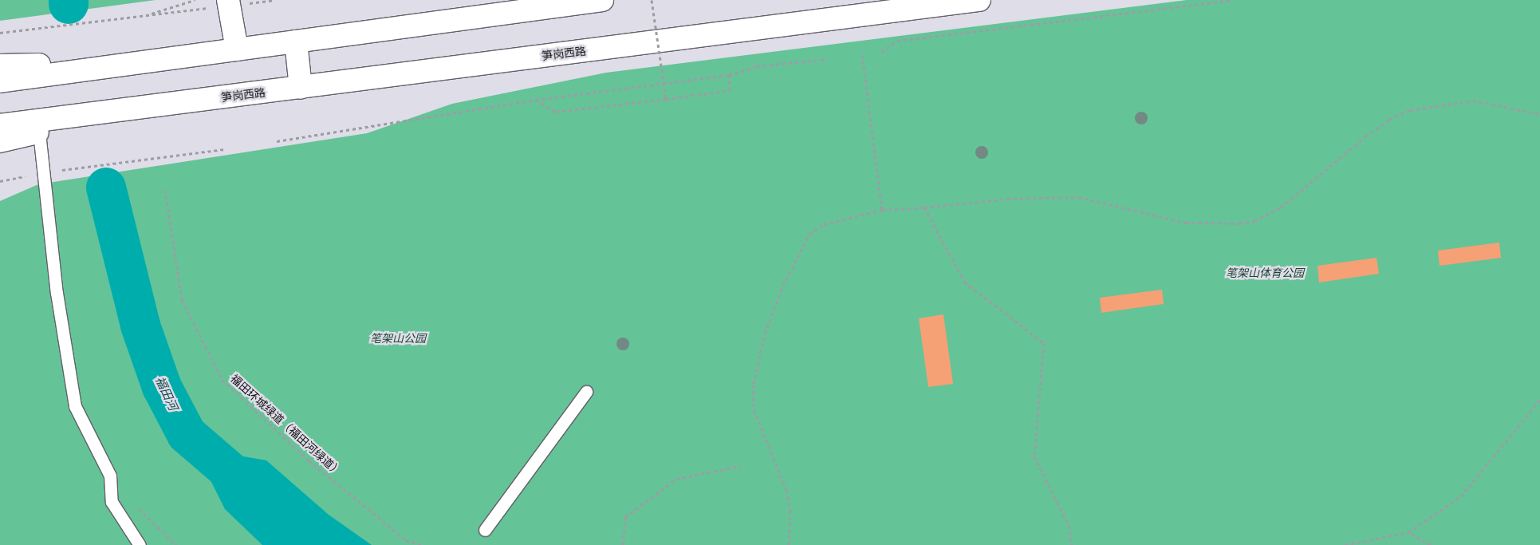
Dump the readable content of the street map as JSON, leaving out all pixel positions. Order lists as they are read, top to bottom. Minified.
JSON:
{"streets":{"main road":["笋岗西路"],"path":["福田环城绿道（福田河绿道）"]},"water":["福田河"],"parks":["笔架山体育公园","笔架山公园"]}
